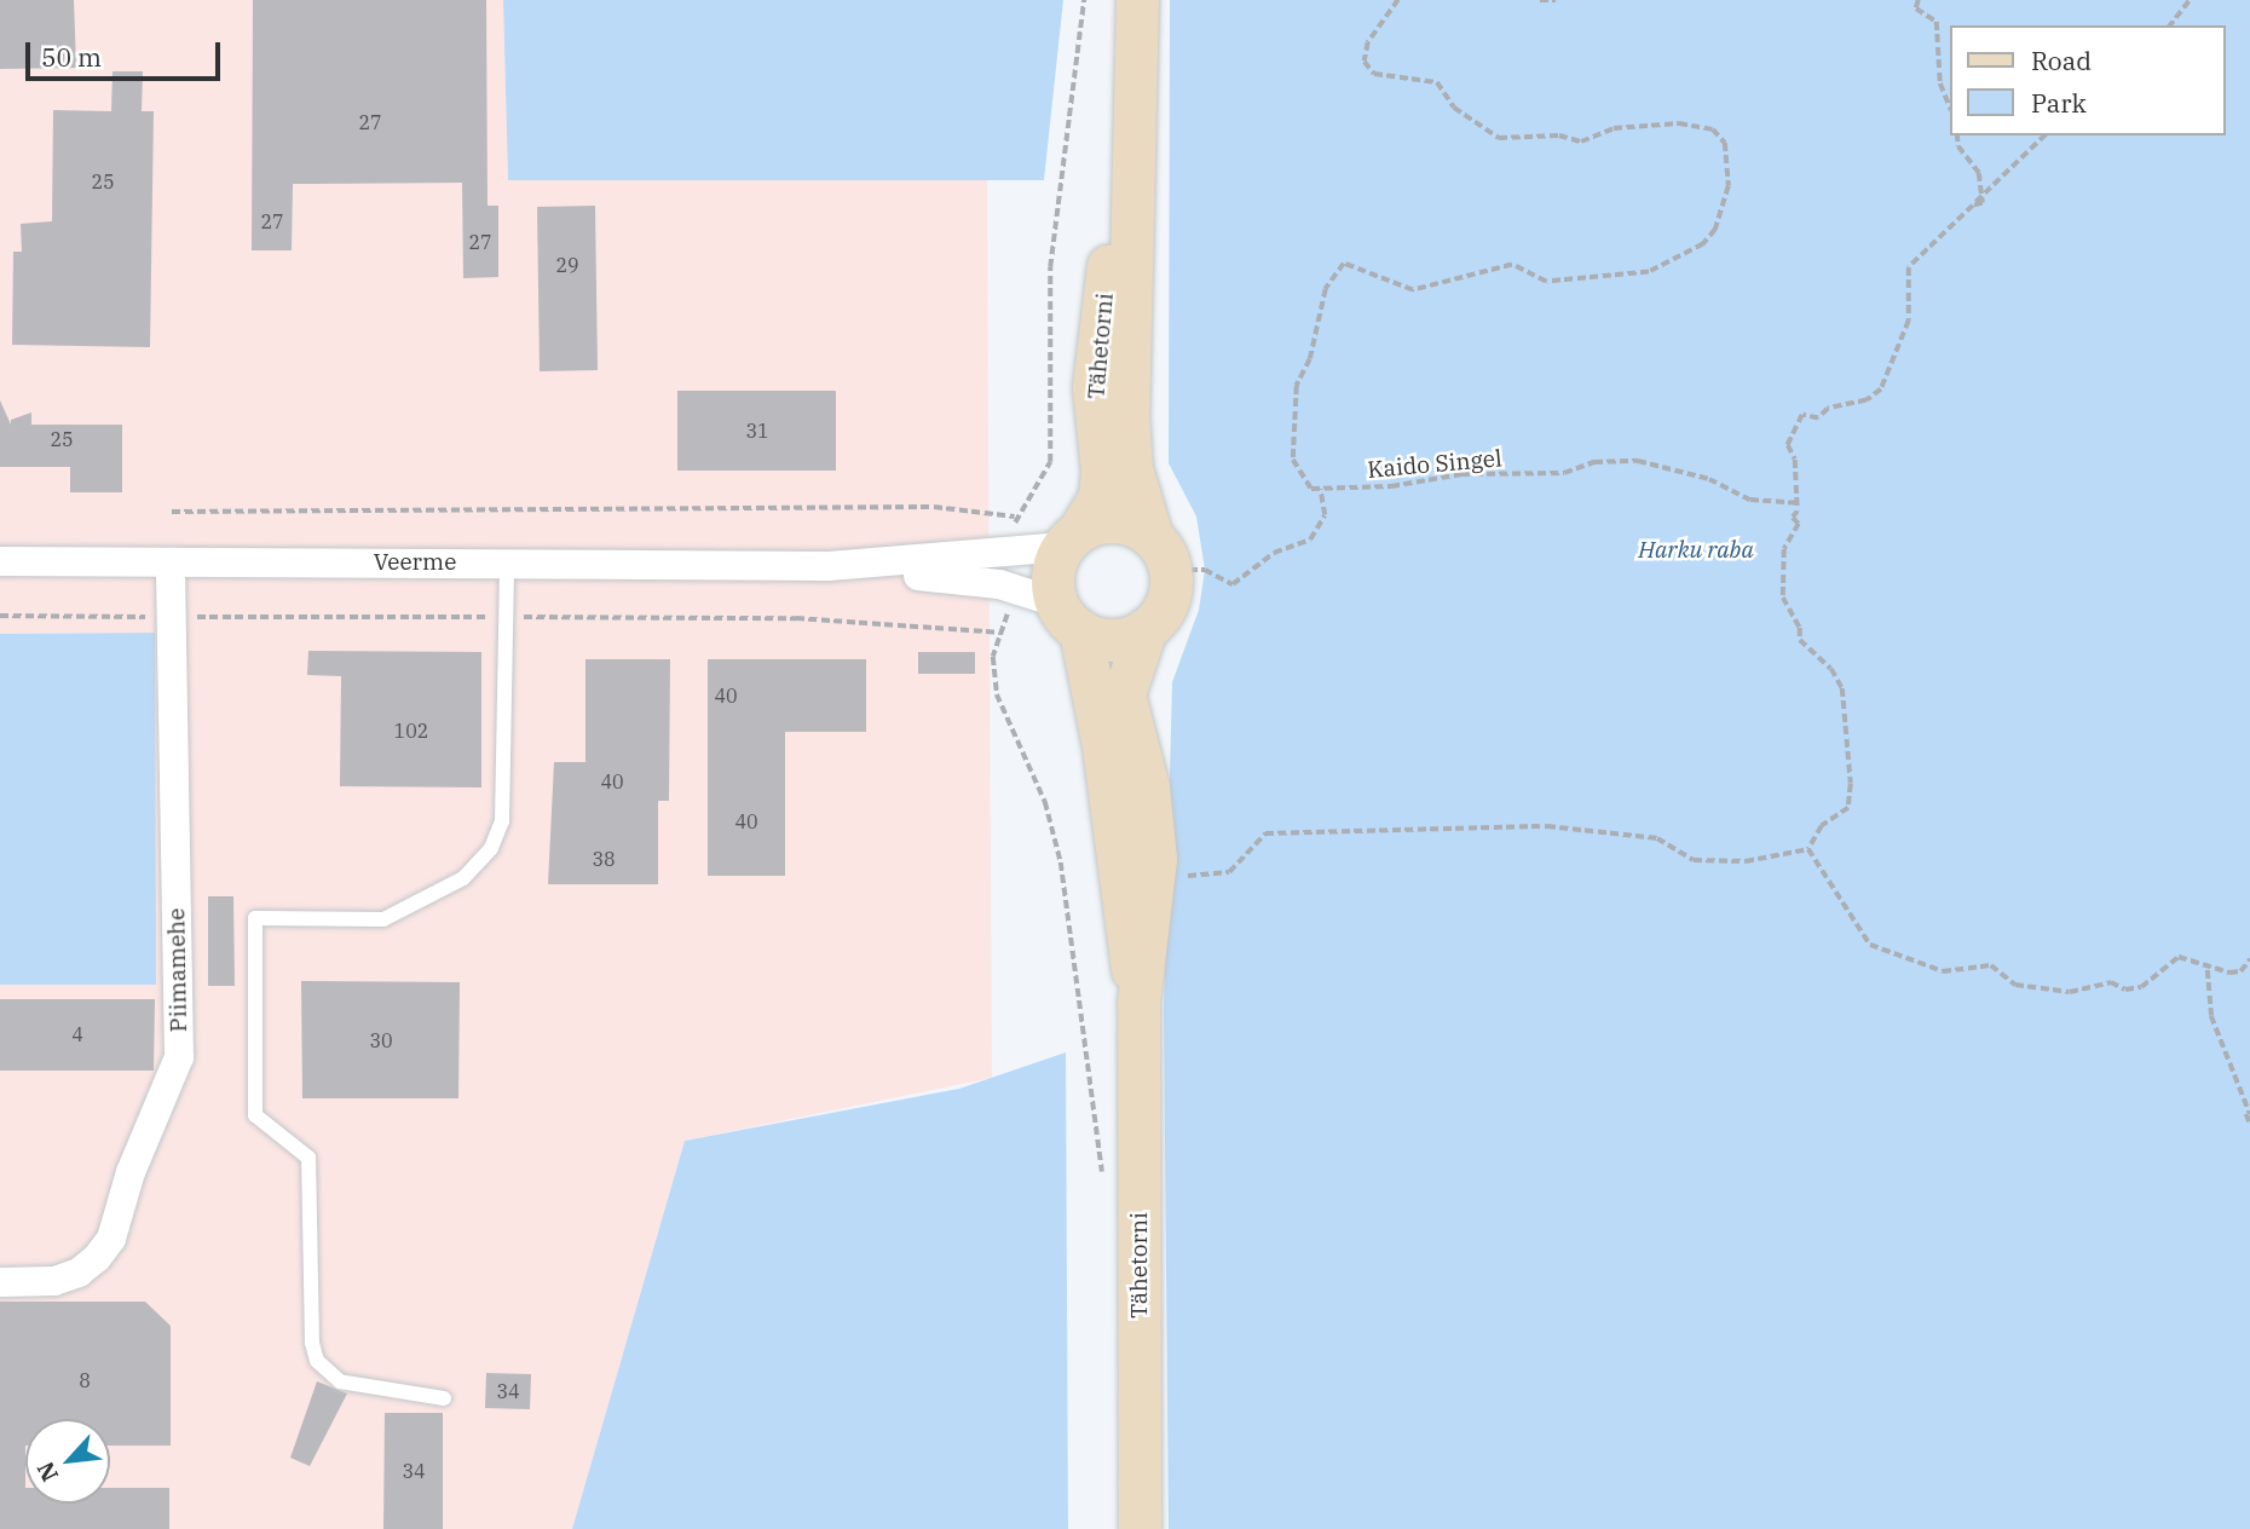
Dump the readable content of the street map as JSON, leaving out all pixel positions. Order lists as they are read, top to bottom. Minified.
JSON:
{"streets":{"street":["Tähetorni","Veerme","Piimamehe"],"path":["Kaido Singel"]},"crossings":[["Tähetorni","Veerme"],["Veerme","Piimamehe"]],"parks":["Harku raba"],"house_numbers":["27","25","27","27","29","31","25","40","102","40","40","38","4","30","8","34","34"],"legend":["Road","Park"],"scale_bar":"50 m","north":"bottom left"}
